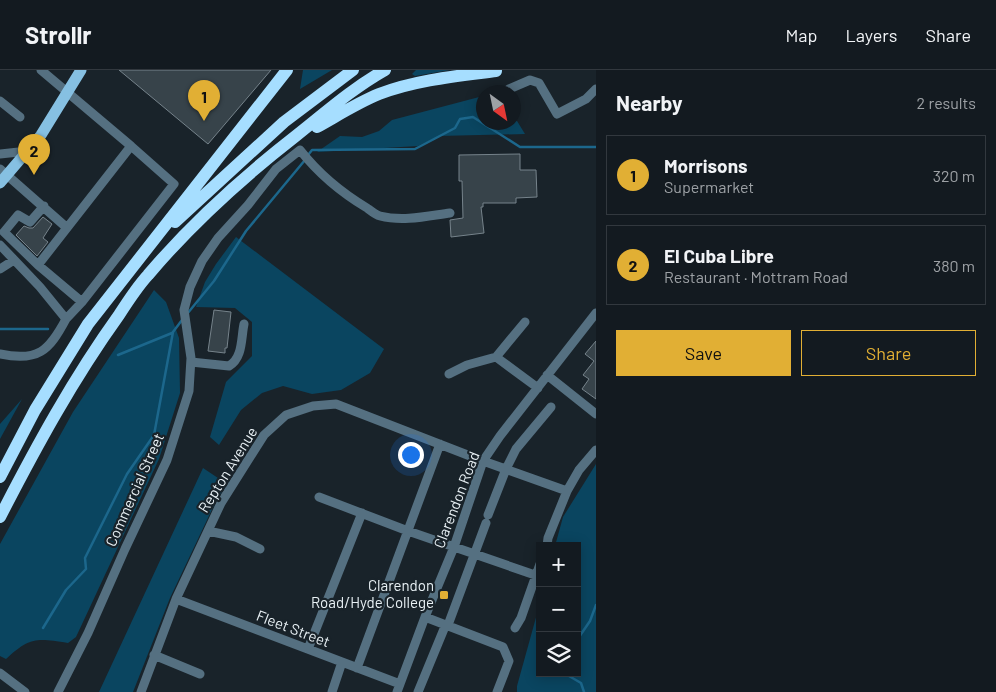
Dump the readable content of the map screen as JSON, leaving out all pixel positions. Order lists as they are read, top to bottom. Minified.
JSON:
{"streets":{"street":["Repton Avenue","Commercial Street","Clarendon Road","Fleet Street"]},"crossings":[["Repton Avenue","Clarendon Road"],["Repton Avenue","Fleet Street"],["Clarendon Road","Fleet Street"]],"places":{"transit":["Clarendon Road/Hyde College"]},"north":"bottom right","page":{"header":"Strollr","nav":["Map","Layers","Share"],"heading":["Nearby","2 results"],"pins":["1","2"],"list":[{"mark":"1","name":"Morrisons","note":"Supermarket","value":"320 m"},{"mark":"2","name":"El Cuba Libre","note":"Restaurant · Mottram Road","value":"380 m"}],"buttons":["Save","Share"],"map_buttons":["+","−"]}}
